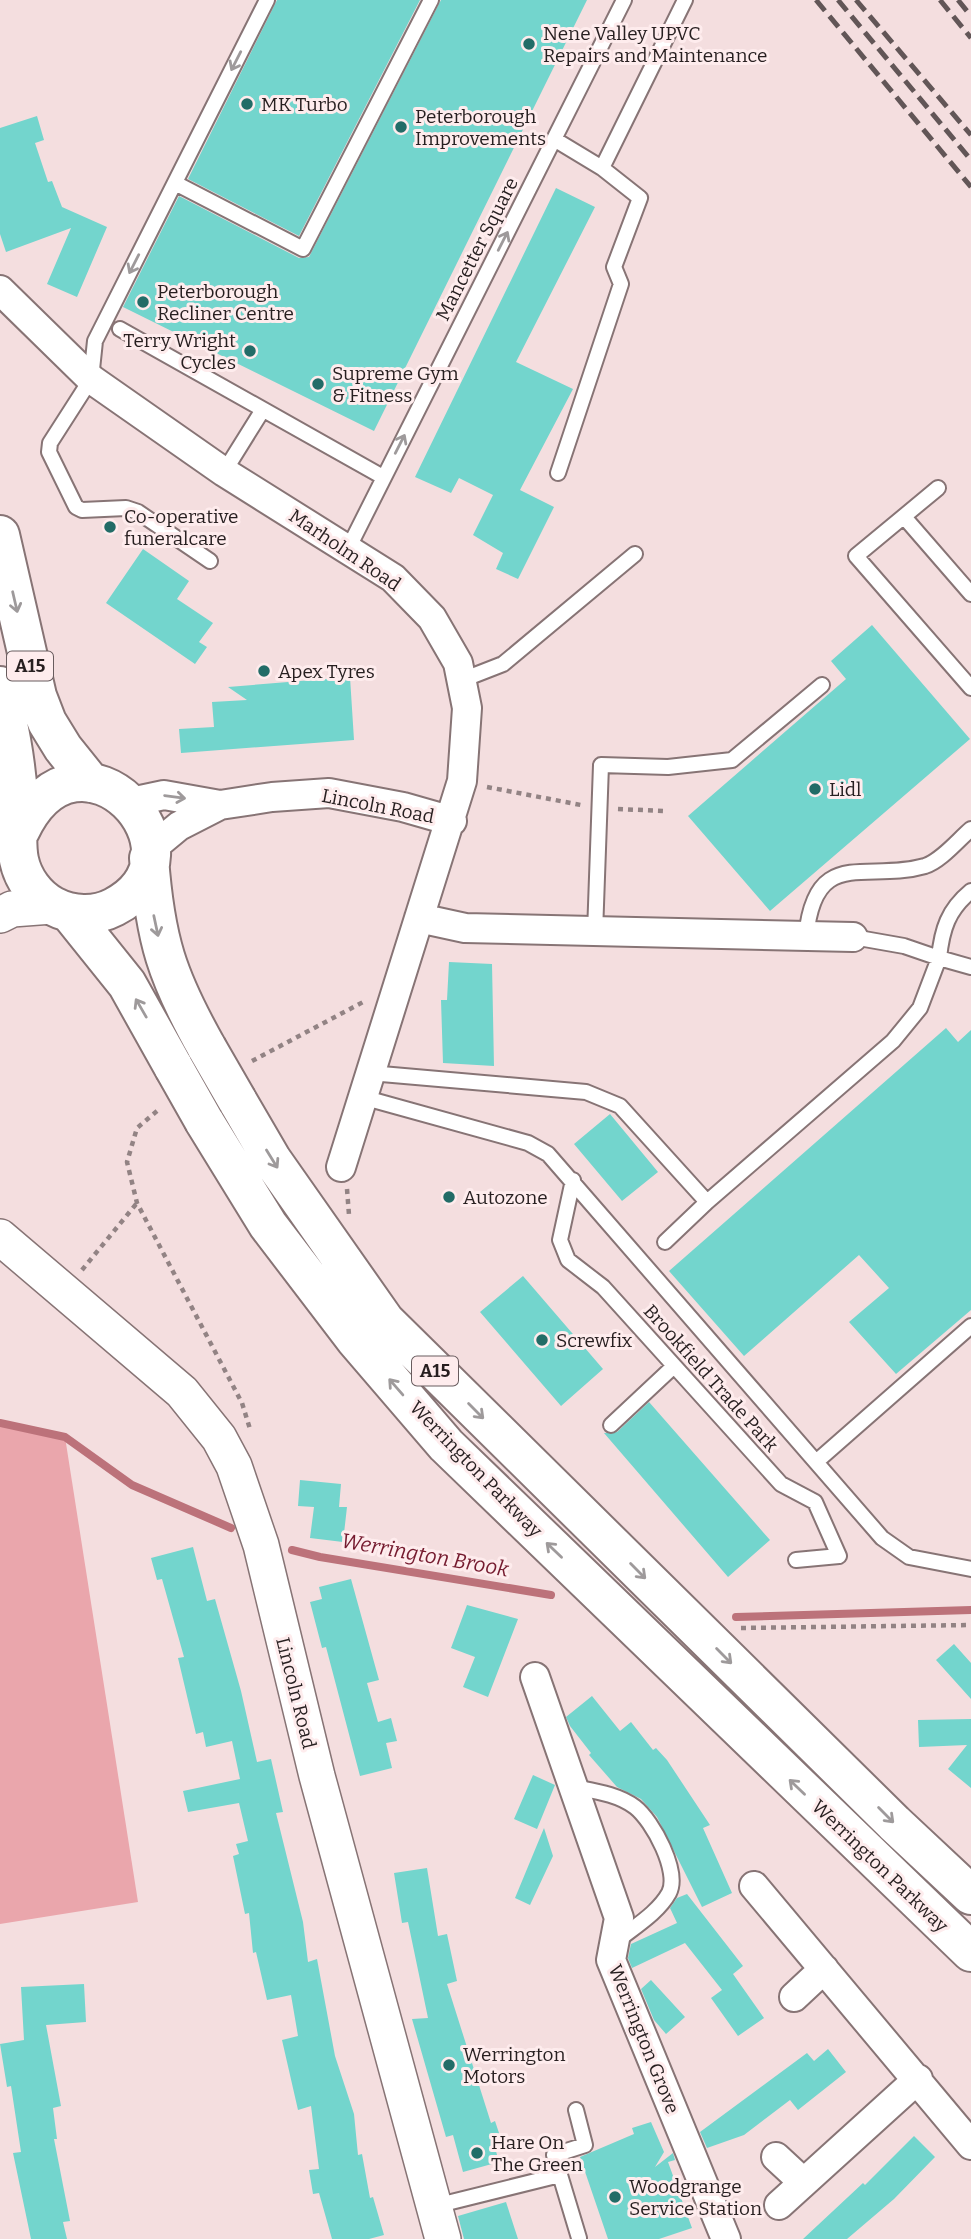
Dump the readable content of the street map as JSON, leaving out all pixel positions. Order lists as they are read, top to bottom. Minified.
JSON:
{"streets":{"highway":["A15","Werrington Parkway"],"street":["Marholm Road","Lincoln Road","Werrington Grove"],"lane":["Mancetter Square","Brookfield Trade Park"]},"crossings":[["Mancetter Square","Marholm Road"],["Marholm Road","Lincoln Road"],["A15","Lincoln Road"],["A15","Werrington Parkway"],["Lincoln Road","Werrington Parkway"]],"one_way":["Mancetter Square"],"water":["Werrington Brook"],"places":["Nene Valley UPVC Repairs and Maintenance","MK Turbo","Peterborough Improvements","Peterborough Recliner Centre","Terry Wright Cycles","Supreme Gym & Fitness","Co-operative funeralcare","Apex Tyres","Lidl","Autozone","Screwfix","Werrington Motors","Hare On The Green","Woodgrange Service Station"]}
